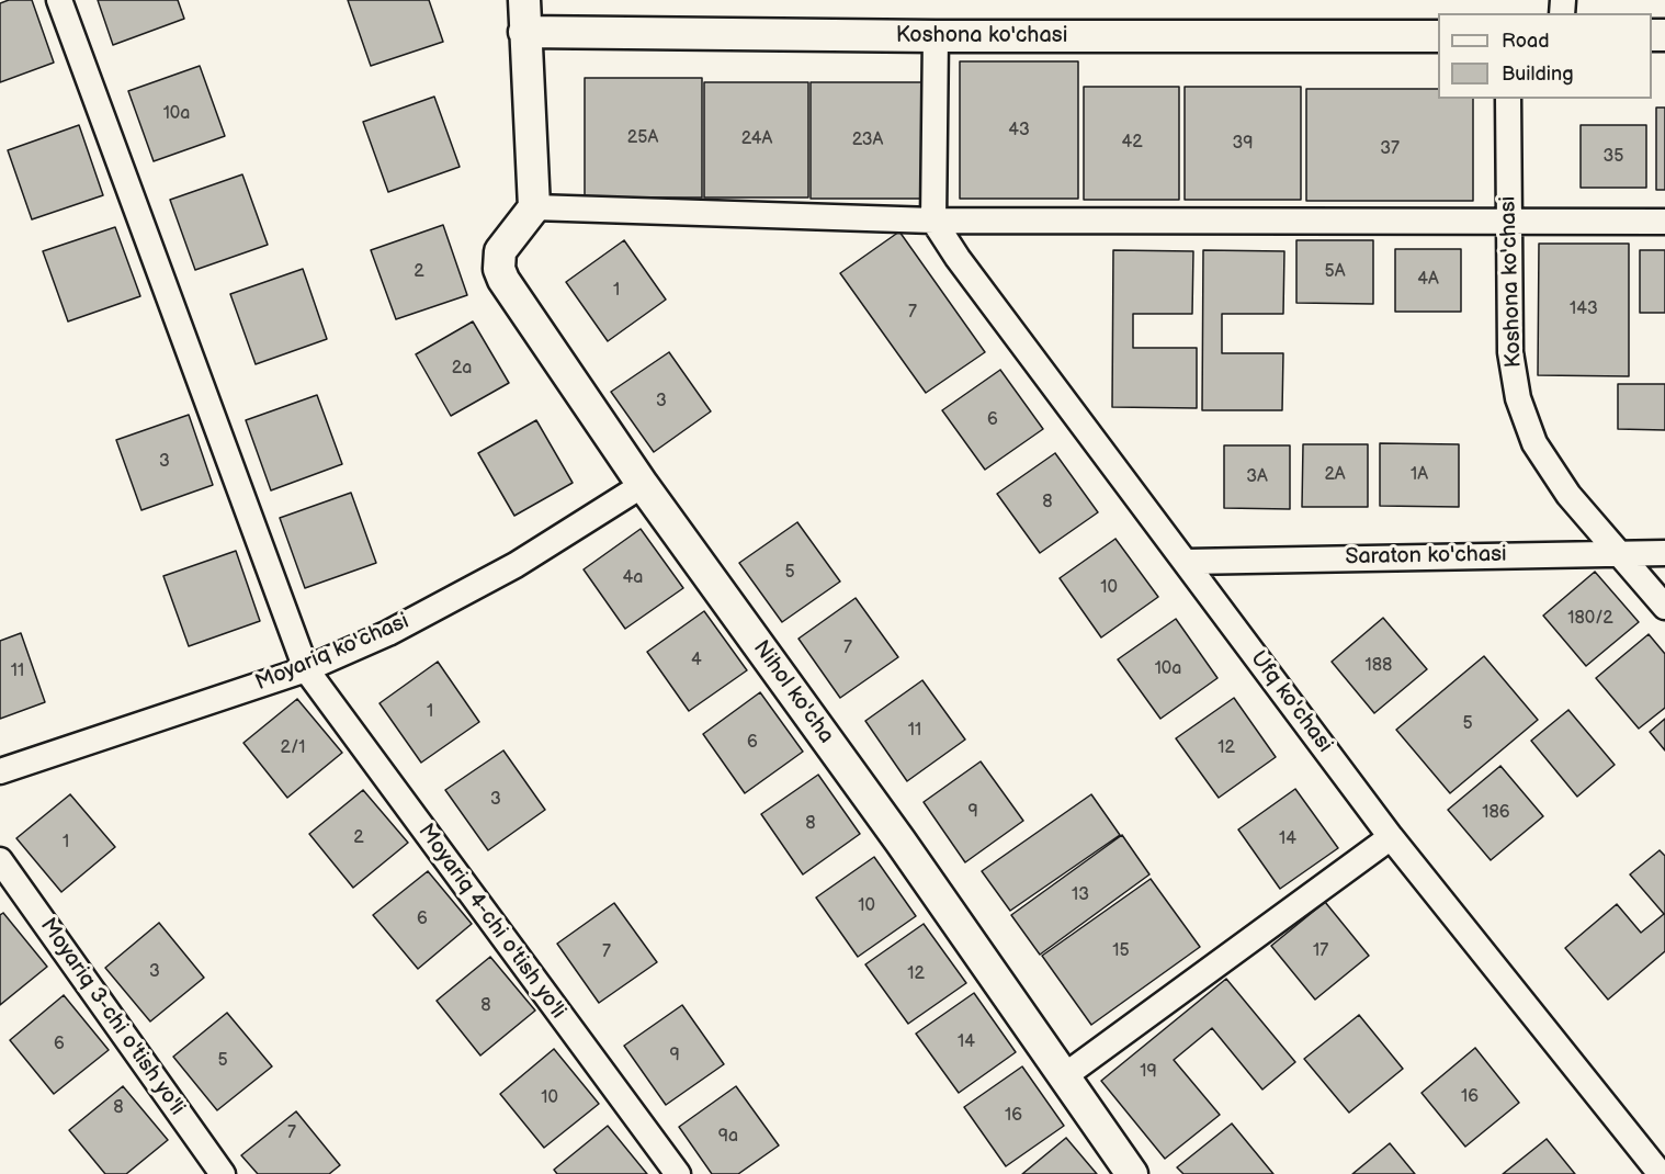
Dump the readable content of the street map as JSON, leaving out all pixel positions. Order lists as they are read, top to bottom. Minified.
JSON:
{"streets":{"street":["Koshona ko'chasi","Saraton ko'chasi","Moyariq ko'chasi","Nihol ko'cha","Ufq ko'chasi","Moyariq 4-chi o'tish yo'li","Moyariq 3-chi o'tish yo'li"]},"crossings":[["Koshona ko'chasi","Saraton ko'chasi"],["Saraton ko'chasi","Ufq ko'chasi"],["Moyariq ko'chasi","Nihol ko'cha"],["Moyariq ko'chasi","Moyariq 4-chi o'tish yo'li"]],"house_numbers":["10a","43","25A","24A","23A","42","39","37","35","2","5A","4A","1","143","7","2a","3","6","3","2A","1A","3A","8","5","4a","10","180/2","7","4","188","10a","11","1","5","11","6","2/1","12","3","9","186","8","2","14","1","13","10","6","15","17","7","3","12","8","14","6","9","5","19","16","10","8","16","7","9a"],"legend":["Road","Building"]}
